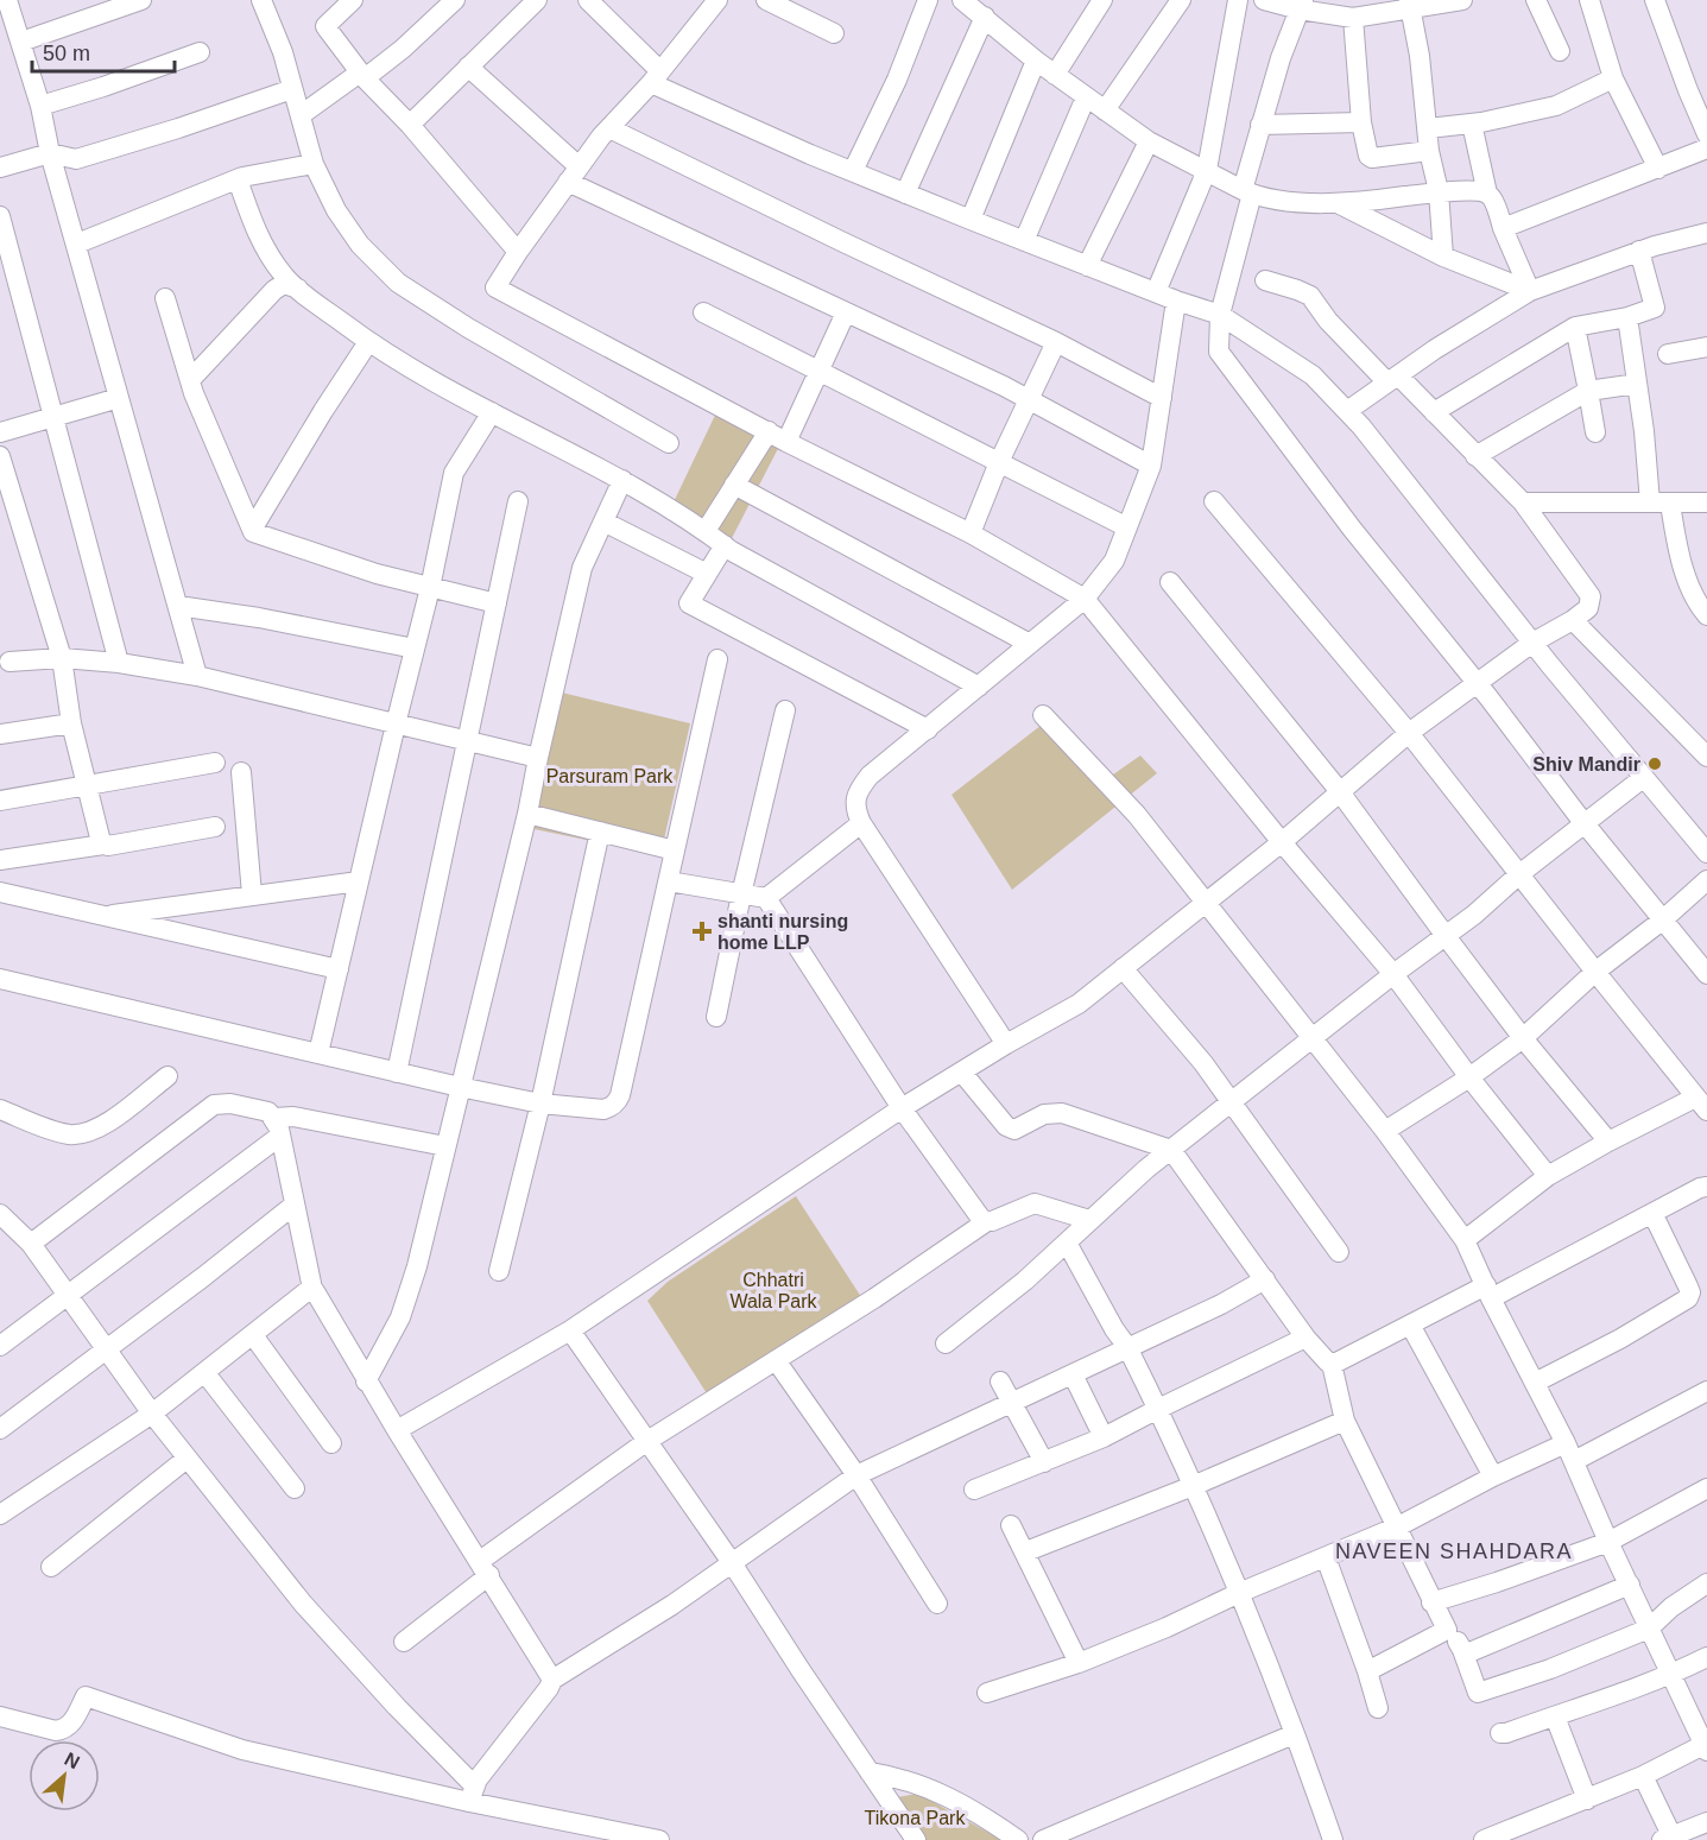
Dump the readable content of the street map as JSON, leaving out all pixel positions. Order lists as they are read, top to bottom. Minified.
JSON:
{"districts":["NAVEEN SHAHDARA"],"parks":["Parsuram Park","Chhatri Wala Park","Tikona Park"],"places":{"other":["Shiv Mandir"],"health":["shanti nursing home LLP"]},"scale_bar":"50 m","north":"top right"}
